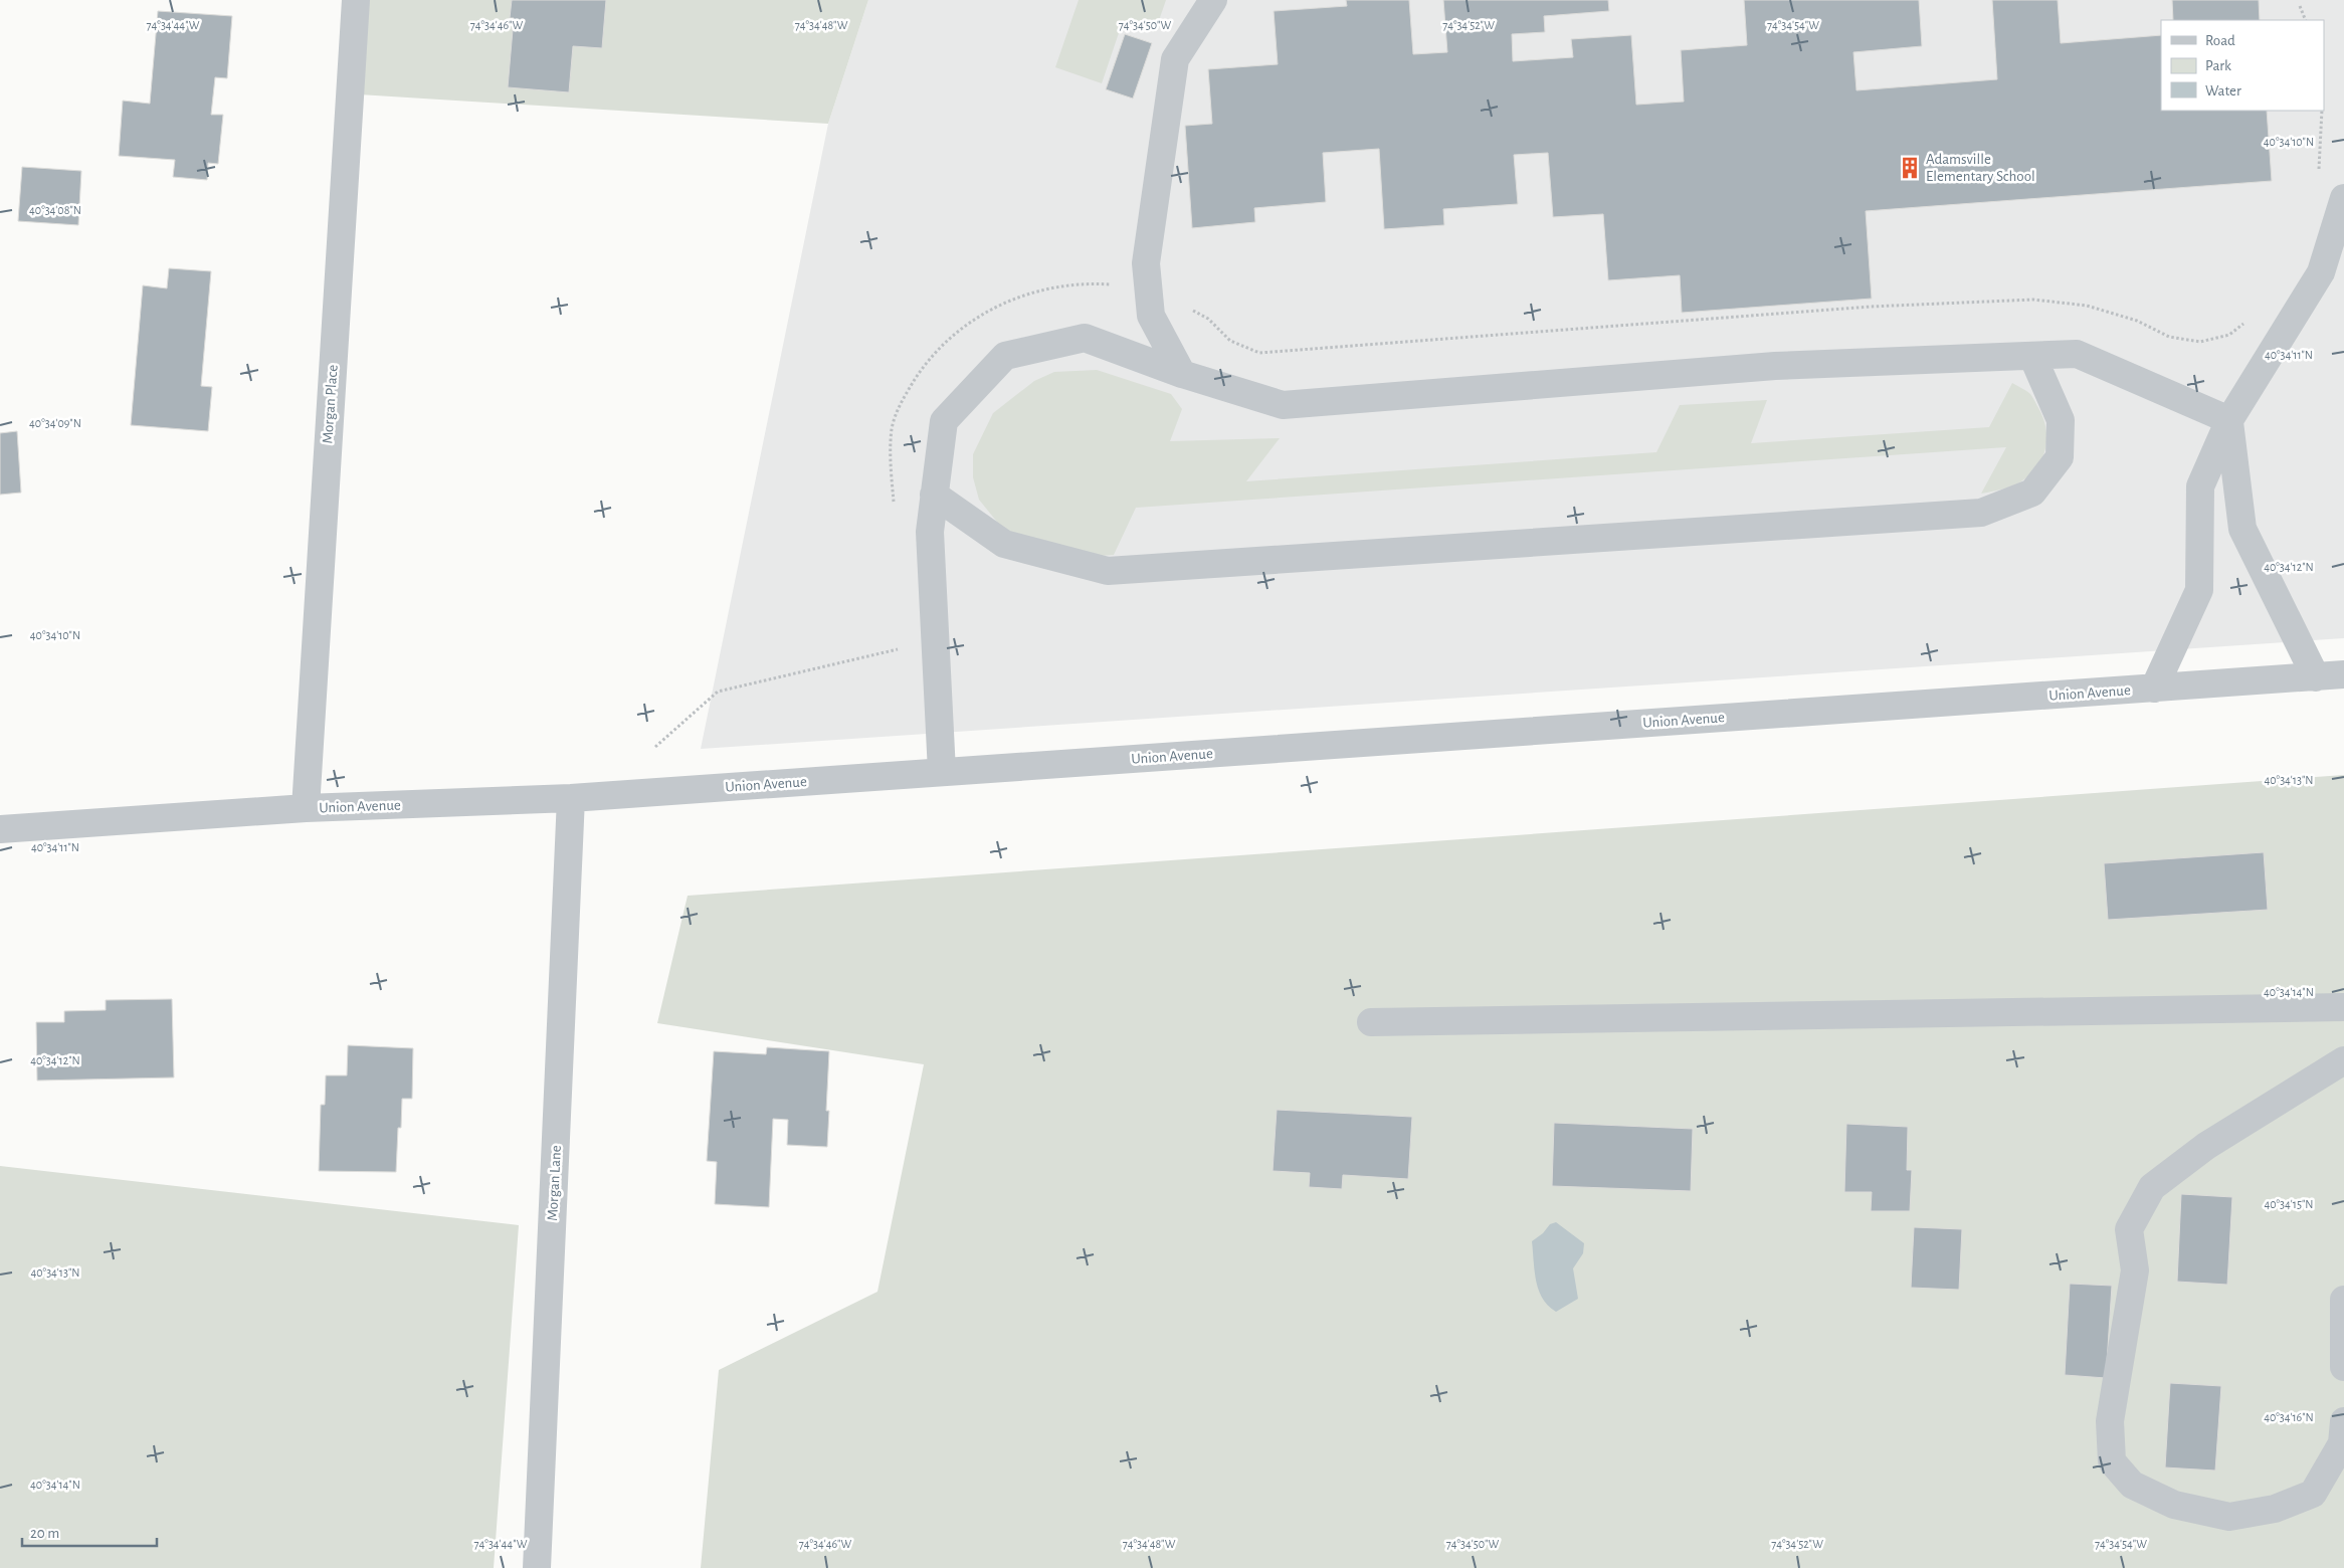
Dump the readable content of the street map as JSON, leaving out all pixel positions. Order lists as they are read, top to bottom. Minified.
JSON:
{"streets":{"street":["Morgan Place","Union Avenue","Morgan Lane"]},"crossings":[["Morgan Place","Union Avenue"],["Union Avenue","Morgan Lane"]],"places":{"building":["Adamsville Elementary School"]},"legend":["Road","Park","Water"],"scale_bar":"20 m","coordinates":["74°34'44\"W","74°34'46\"W","74°34'48\"W","74°34'50\"W","74°34'52\"W","74°34'54\"W","40°34'10\"N","40°34'08\"N","40°34'11\"N","40°34'09\"N","40°34'12\"N","40°34'13\"N","40°34'14\"N","40°34'15\"N","40°34'16\"N"]}
